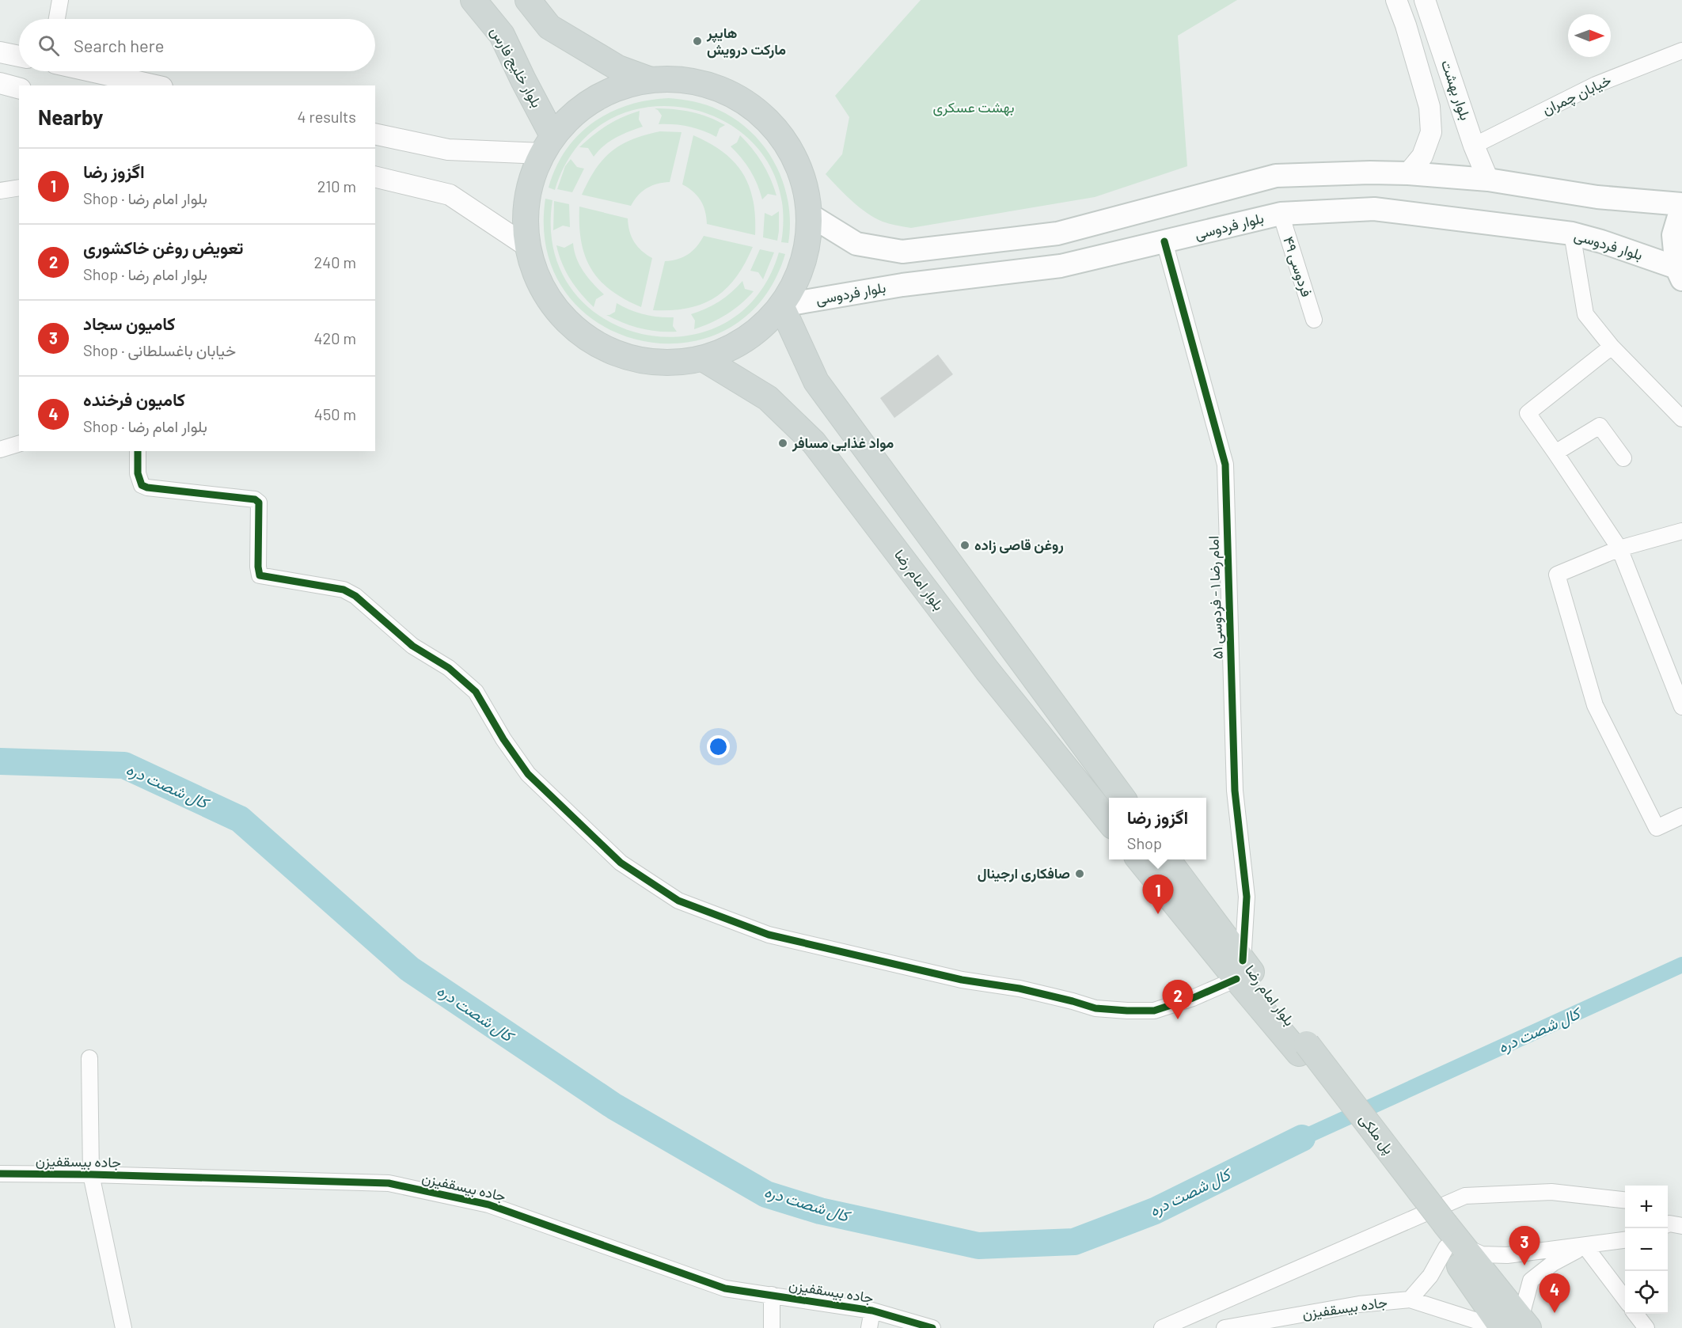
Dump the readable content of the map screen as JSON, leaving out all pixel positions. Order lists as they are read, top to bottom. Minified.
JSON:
{"streets":{"main road":["بلوار خلیج فارس","بلوار فردوسی","بلوار امام رضا","پل ملکی"],"street":["بلوار بهشت","خیابان چمران","فردوسی ۴۹","امام رضا ۱ - فردوسی ۵۱","جاده بیسقفیزن"]},"crossings":[["بلوار بهشت","خیابان چمران"],["بلوار فردوسی","فردوسی ۴۹"],["بلوار فردوسی","امام رضا ۱ - فردوسی ۵۱"],["بلوار امام رضا","امام رضا ۱ - فردوسی ۵۱"],["بلوار امام رضا","پل ملکی"]],"water":["کال شصت دره"],"parks":["بهشت عسکری"],"places":["هایپر مارکت درویش","مواد غذایی مسافر","روغن قاصی زاده","صافکاری ارجینال"],"north":"right","page":{"search":"Search here","heading":["Nearby","4 results"],"list":[{"mark":"1","name":"اگزوز رضا","note":"Shop · بلوار امام رضا","value":"210 m"},{"mark":"2","name":"تعویض روغن خاکشوری","note":"Shop · بلوار امام رضا","value":"240 m"},{"mark":"3","name":"کامیون سجاد","note":"Shop · خیابان باغسلطانی","value":"420 m"},{"mark":"4","name":"کامیون فرخنده","note":"Shop · بلوار امام رضا","value":"450 m"}],"popup":["اگزوز رضا","Shop"],"pins":["1","2","3","4"],"map_buttons":["+","−"]}}
